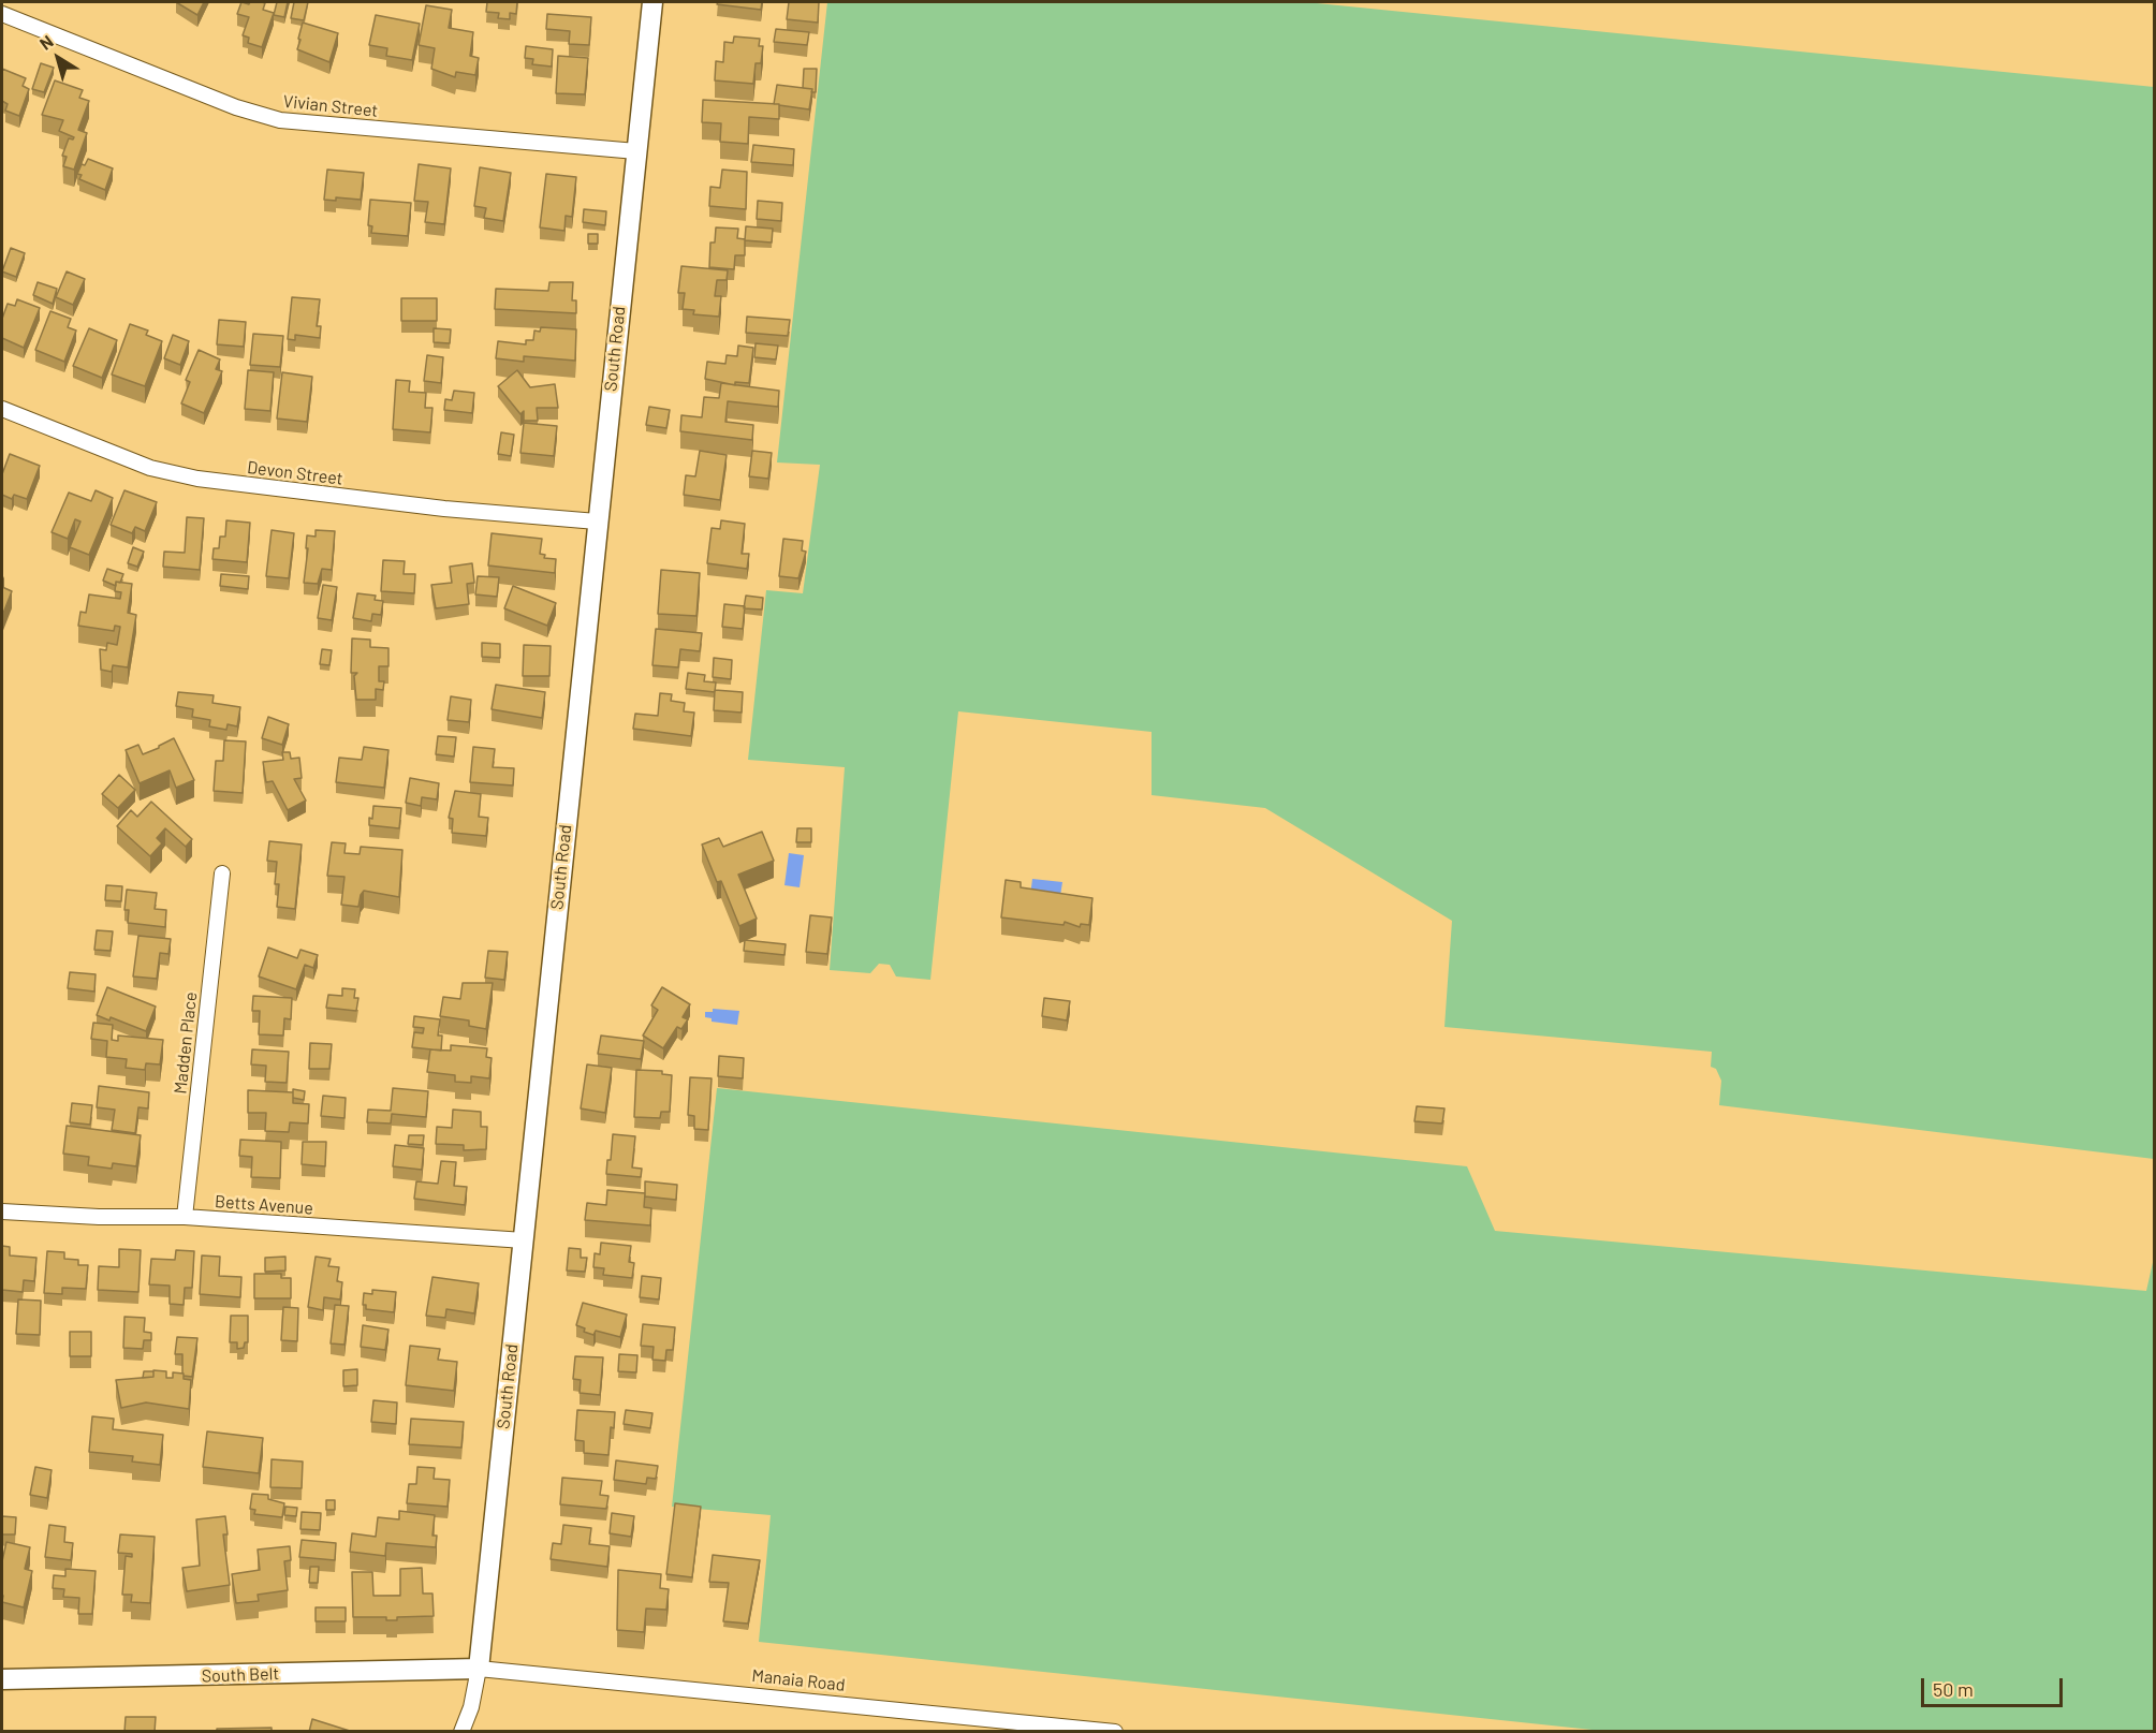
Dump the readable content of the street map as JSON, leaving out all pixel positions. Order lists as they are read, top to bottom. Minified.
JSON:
{"streets":{"street":["Vivian Street","South Road","Devon Street","Madden Place","Betts Avenue","South Belt","Manaia Road"]},"crossings":[["Vivian Street","South Road"],["South Road","Devon Street"],["South Road","Betts Avenue"],["South Road","South Belt"],["South Road","Manaia Road"],["Madden Place","Betts Avenue"],["South Belt","Manaia Road"]],"scale_bar":"50 m","north":"top left"}
